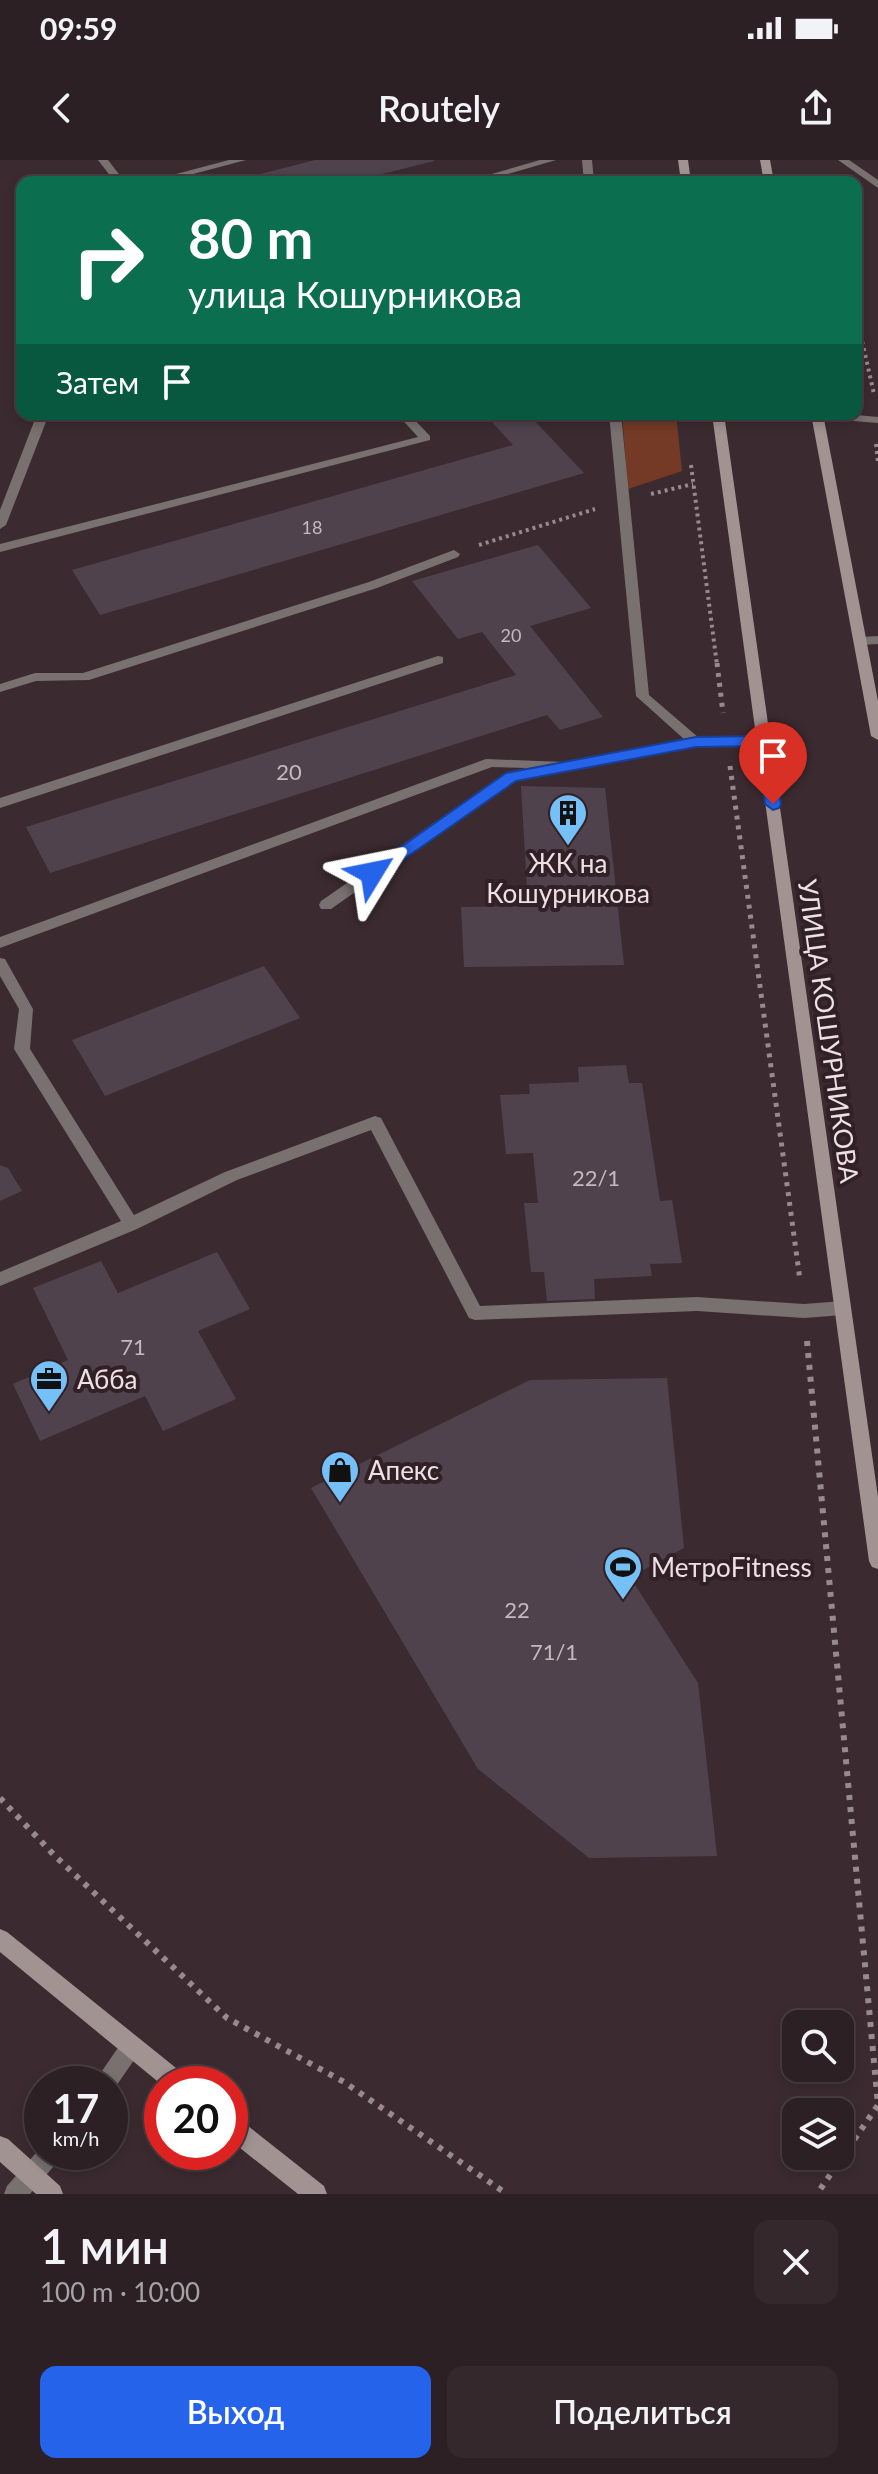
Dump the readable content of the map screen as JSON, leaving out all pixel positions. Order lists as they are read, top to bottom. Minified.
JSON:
{"streets":{"main road":["УЛИЦА КОШУРНИКОВА"]},"places":{"building":["ЖК на Кошурникова"],"office":["Абба"],"shop":["Апекс"],"sports":["МетроFitness"]},"house_numbers":["18","20","20","22/1","71","22","71/1"],"page":{"status":"09:59","header":"Routely","turn":["80 m","улица Кошурникова"],"then":"Затем","speed":"17 km/h","limit":"20","heading":["1 мин","100 m · 10:00"],"buttons":["Выход","Поделиться"]}}
